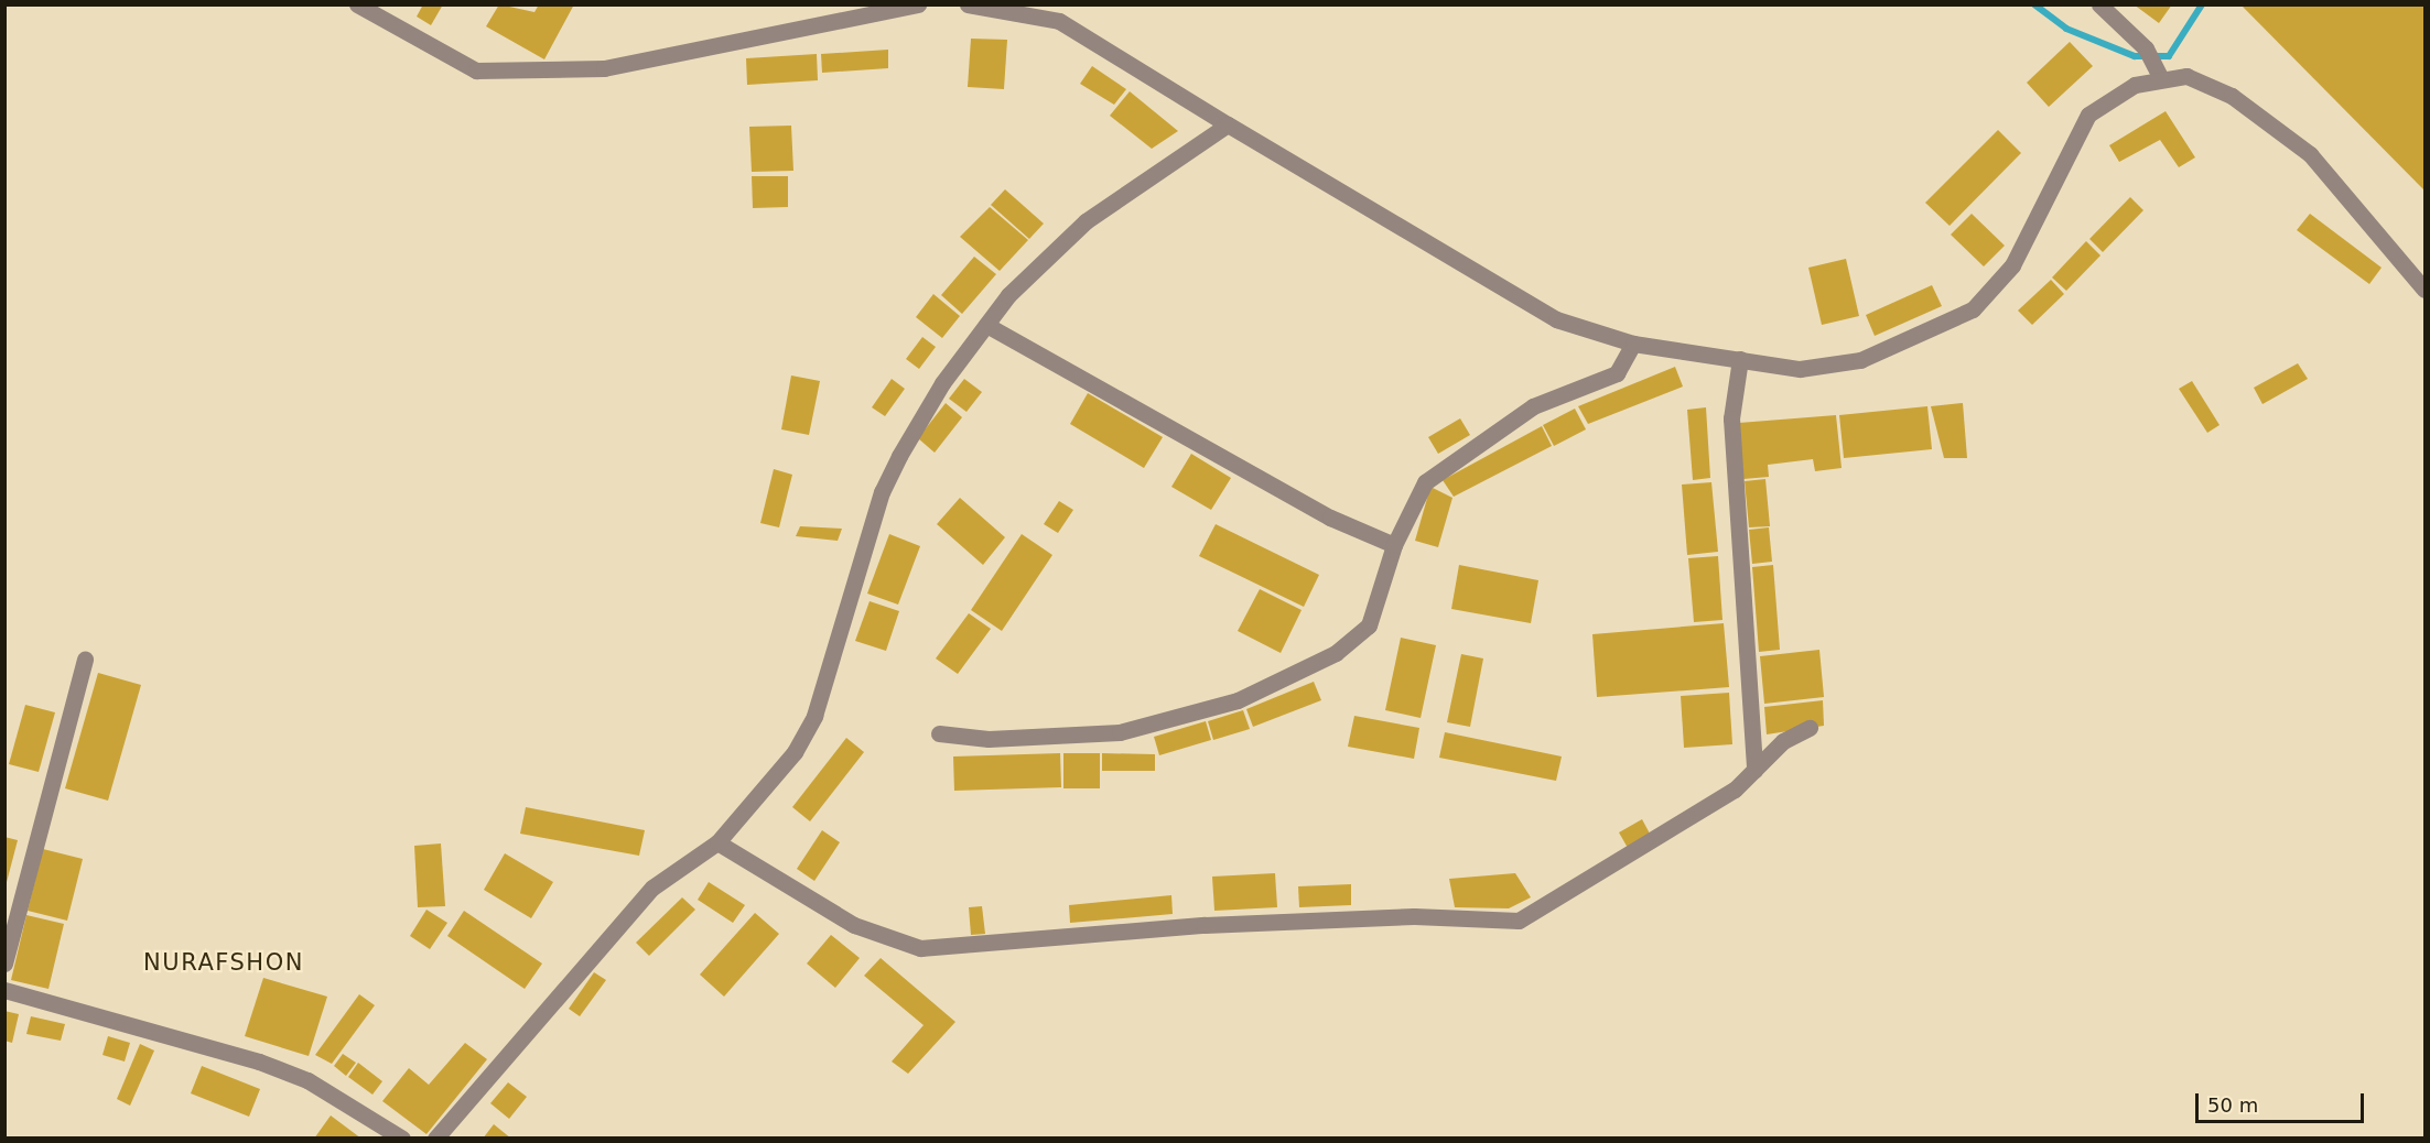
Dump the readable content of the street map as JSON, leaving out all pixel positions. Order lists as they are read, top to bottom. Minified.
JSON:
{"districts":["NURAFSHON"],"scale_bar":"50 m"}
